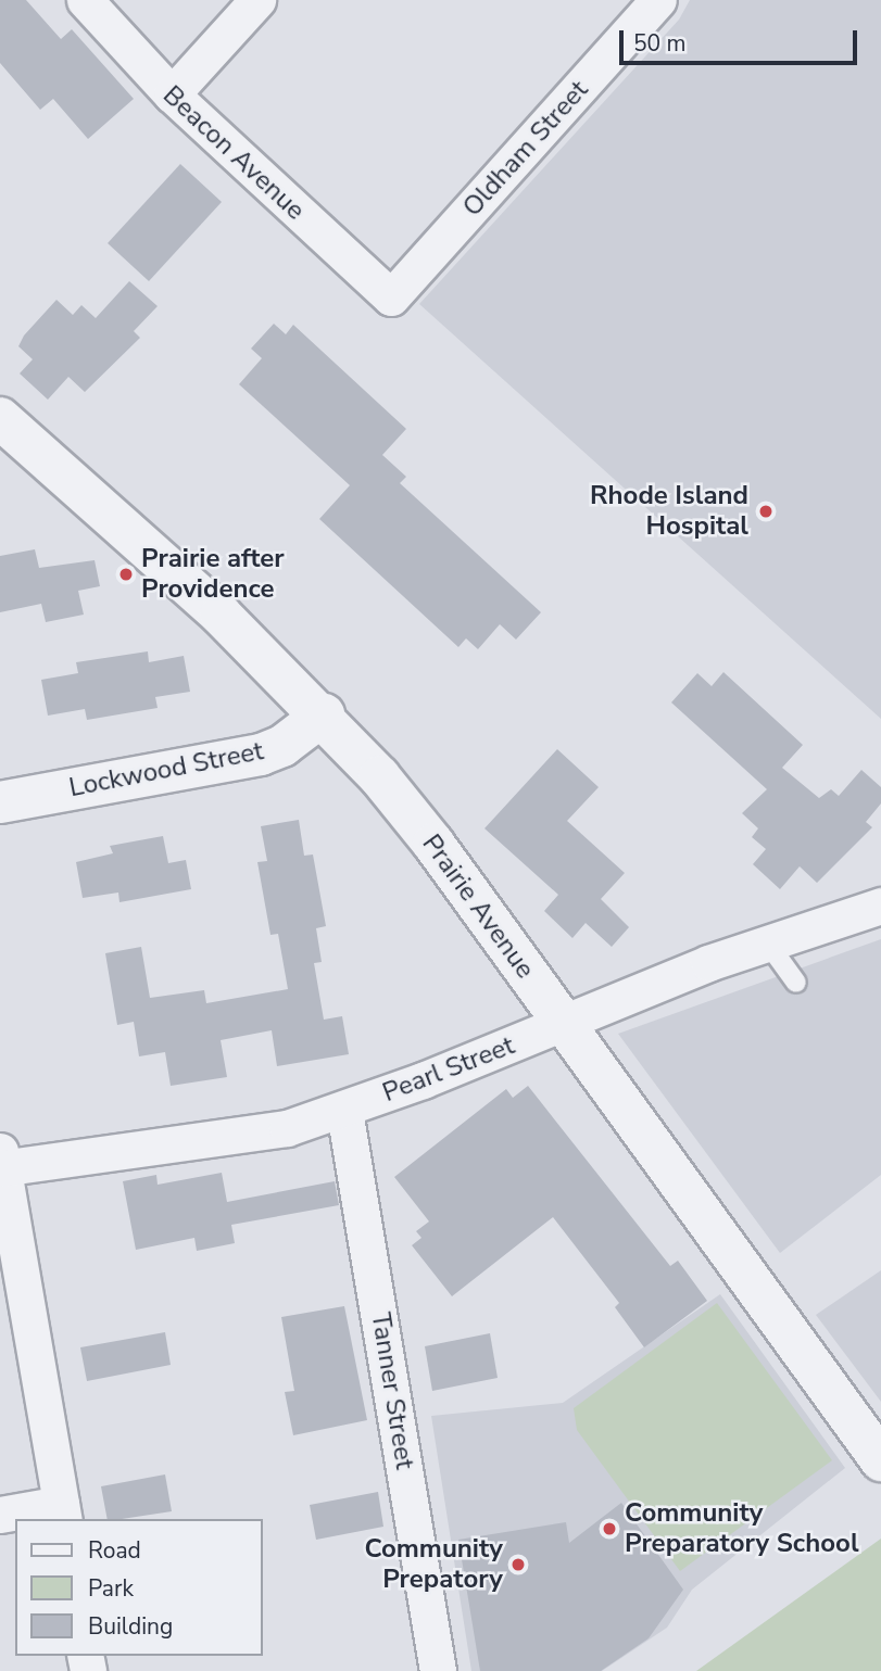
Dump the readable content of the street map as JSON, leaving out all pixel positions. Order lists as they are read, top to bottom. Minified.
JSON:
{"streets":{"street":["Oldham Street","Beacon Avenue","Lockwood Street","Prairie Avenue","Pearl Street","Tanner Street"]},"crossings":[["Oldham Street","Beacon Avenue"],["Lockwood Street","Prairie Avenue"],["Prairie Avenue","Pearl Street"],["Pearl Street","Tanner Street"]],"places":["Rhode Island Hospital","Prairie after Providence","Community Preparatory School","Community Prepatory"],"legend":["Road","Park","Building"],"scale_bar":"50 m"}
